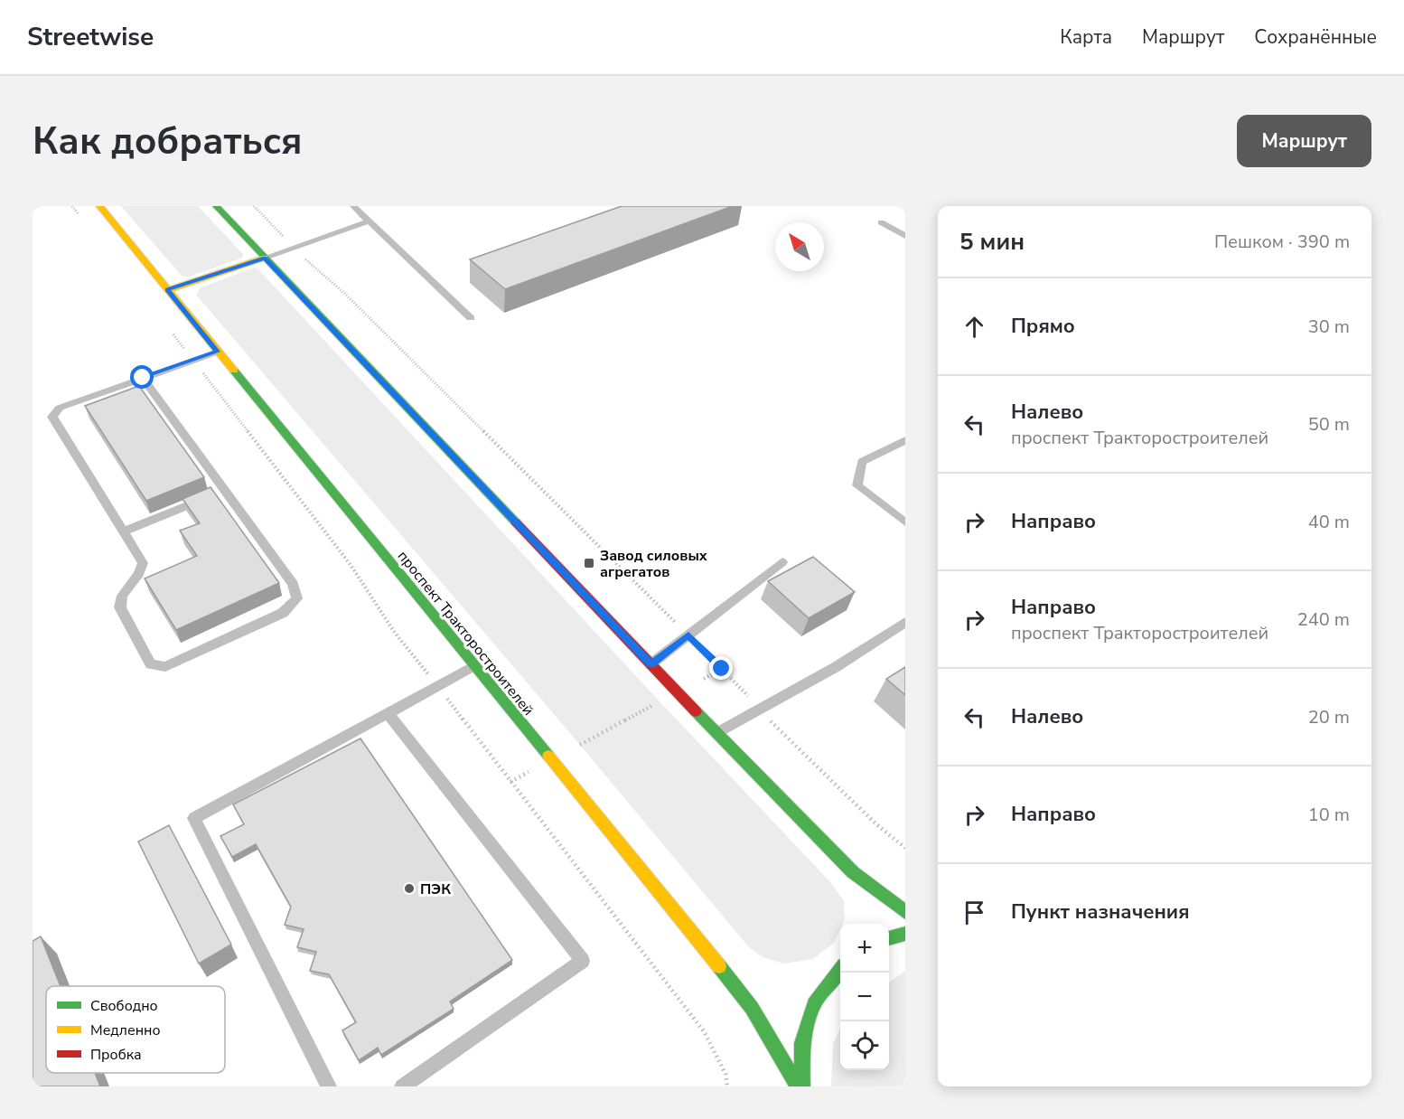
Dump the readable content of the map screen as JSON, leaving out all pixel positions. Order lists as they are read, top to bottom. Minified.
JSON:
{"streets":{"main road":["проспект Тракторостроителей"]},"places":{"transit":["Завод силовых агрегатов"],"other":["ПЭК"]},"legend":["Свободно","Медленно","Пробка"],"north":"top left","page":{"header":"Streetwise","nav":["Карта","Маршрут","Сохранённые"],"buttons":"Маршрут","title":"Как добраться","heading":["5 мин","Пешком · 390 m"],"list":[["Прямо","30 m"],["Налево","проспект Тракторостроителей","50 m"],["Направо","40 m"],["Направо","проспект Тракторостроителей","240 m"],["Налево","20 m"],["Направо","10 m"],"Пункт назначения"],"map_buttons":["+","−"]}}
